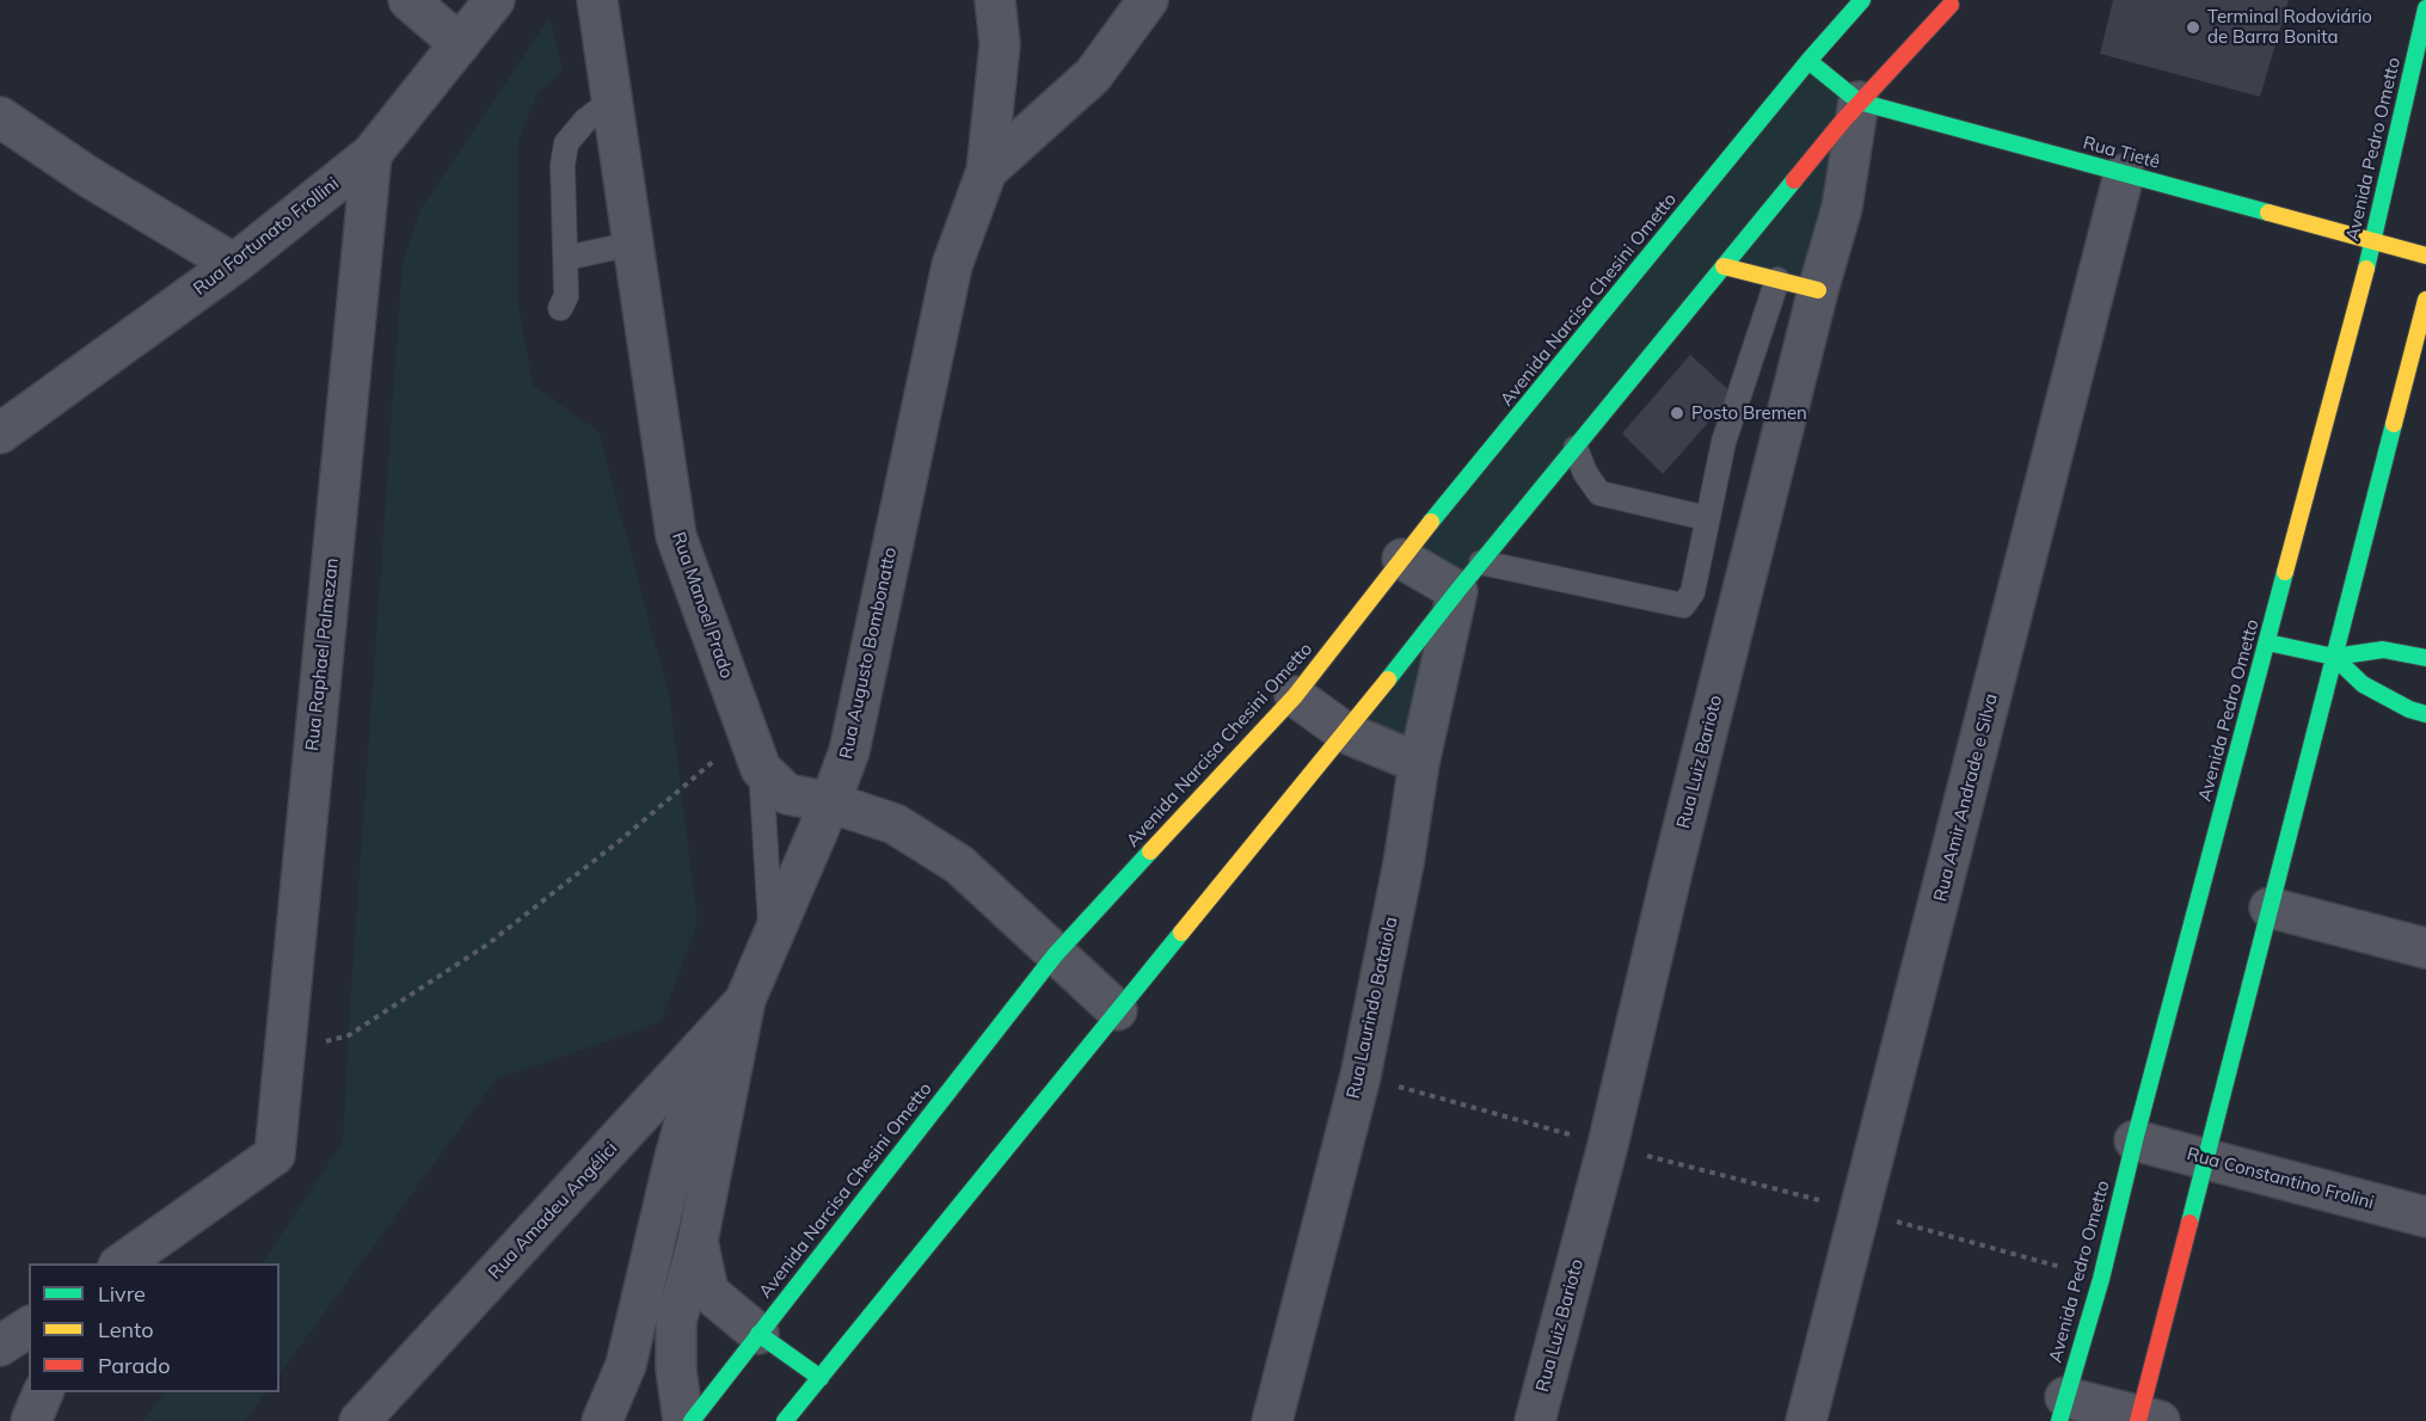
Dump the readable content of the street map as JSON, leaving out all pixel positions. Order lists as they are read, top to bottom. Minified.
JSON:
{"streets":{"street":["Avenida Pedro Ometto","Rua Tietê","Rua Fortunato Frollini","Avenida Narcisa Chesini Ometto","Rua Manoel Prado","Rua Augusto Bombonatto","Rua Raphael Palmezan","Rua Luiz Barioto","Rua Amir Andrade e Silva","Rua Laurindo Bataiola","Rua Constantino Frolini","Rua Amadeu Angélici"]},"crossings":[["Avenida Pedro Ometto","Rua Tietê"],["Avenida Pedro Ometto","Rua Constantino Frolini"],["Rua Tietê","Rua Luiz Barioto"],["Rua Tietê","Rua Amir Andrade e Silva"],["Rua Fortunato Frollini","Rua Raphael Palmezan"],["Avenida Narcisa Chesini Ometto","Rua Manoel Prado"],["Avenida Narcisa Chesini Ometto","Rua Augusto Bombonatto"],["Rua Manoel Prado","Rua Augusto Bombonatto"],["Rua Augusto Bombonatto","Rua Amadeu Angélici"]],"places":["Terminal Rodoviário de Barra Bonita","Posto Bremen"],"legend":["Livre","Lento","Parado"]}
